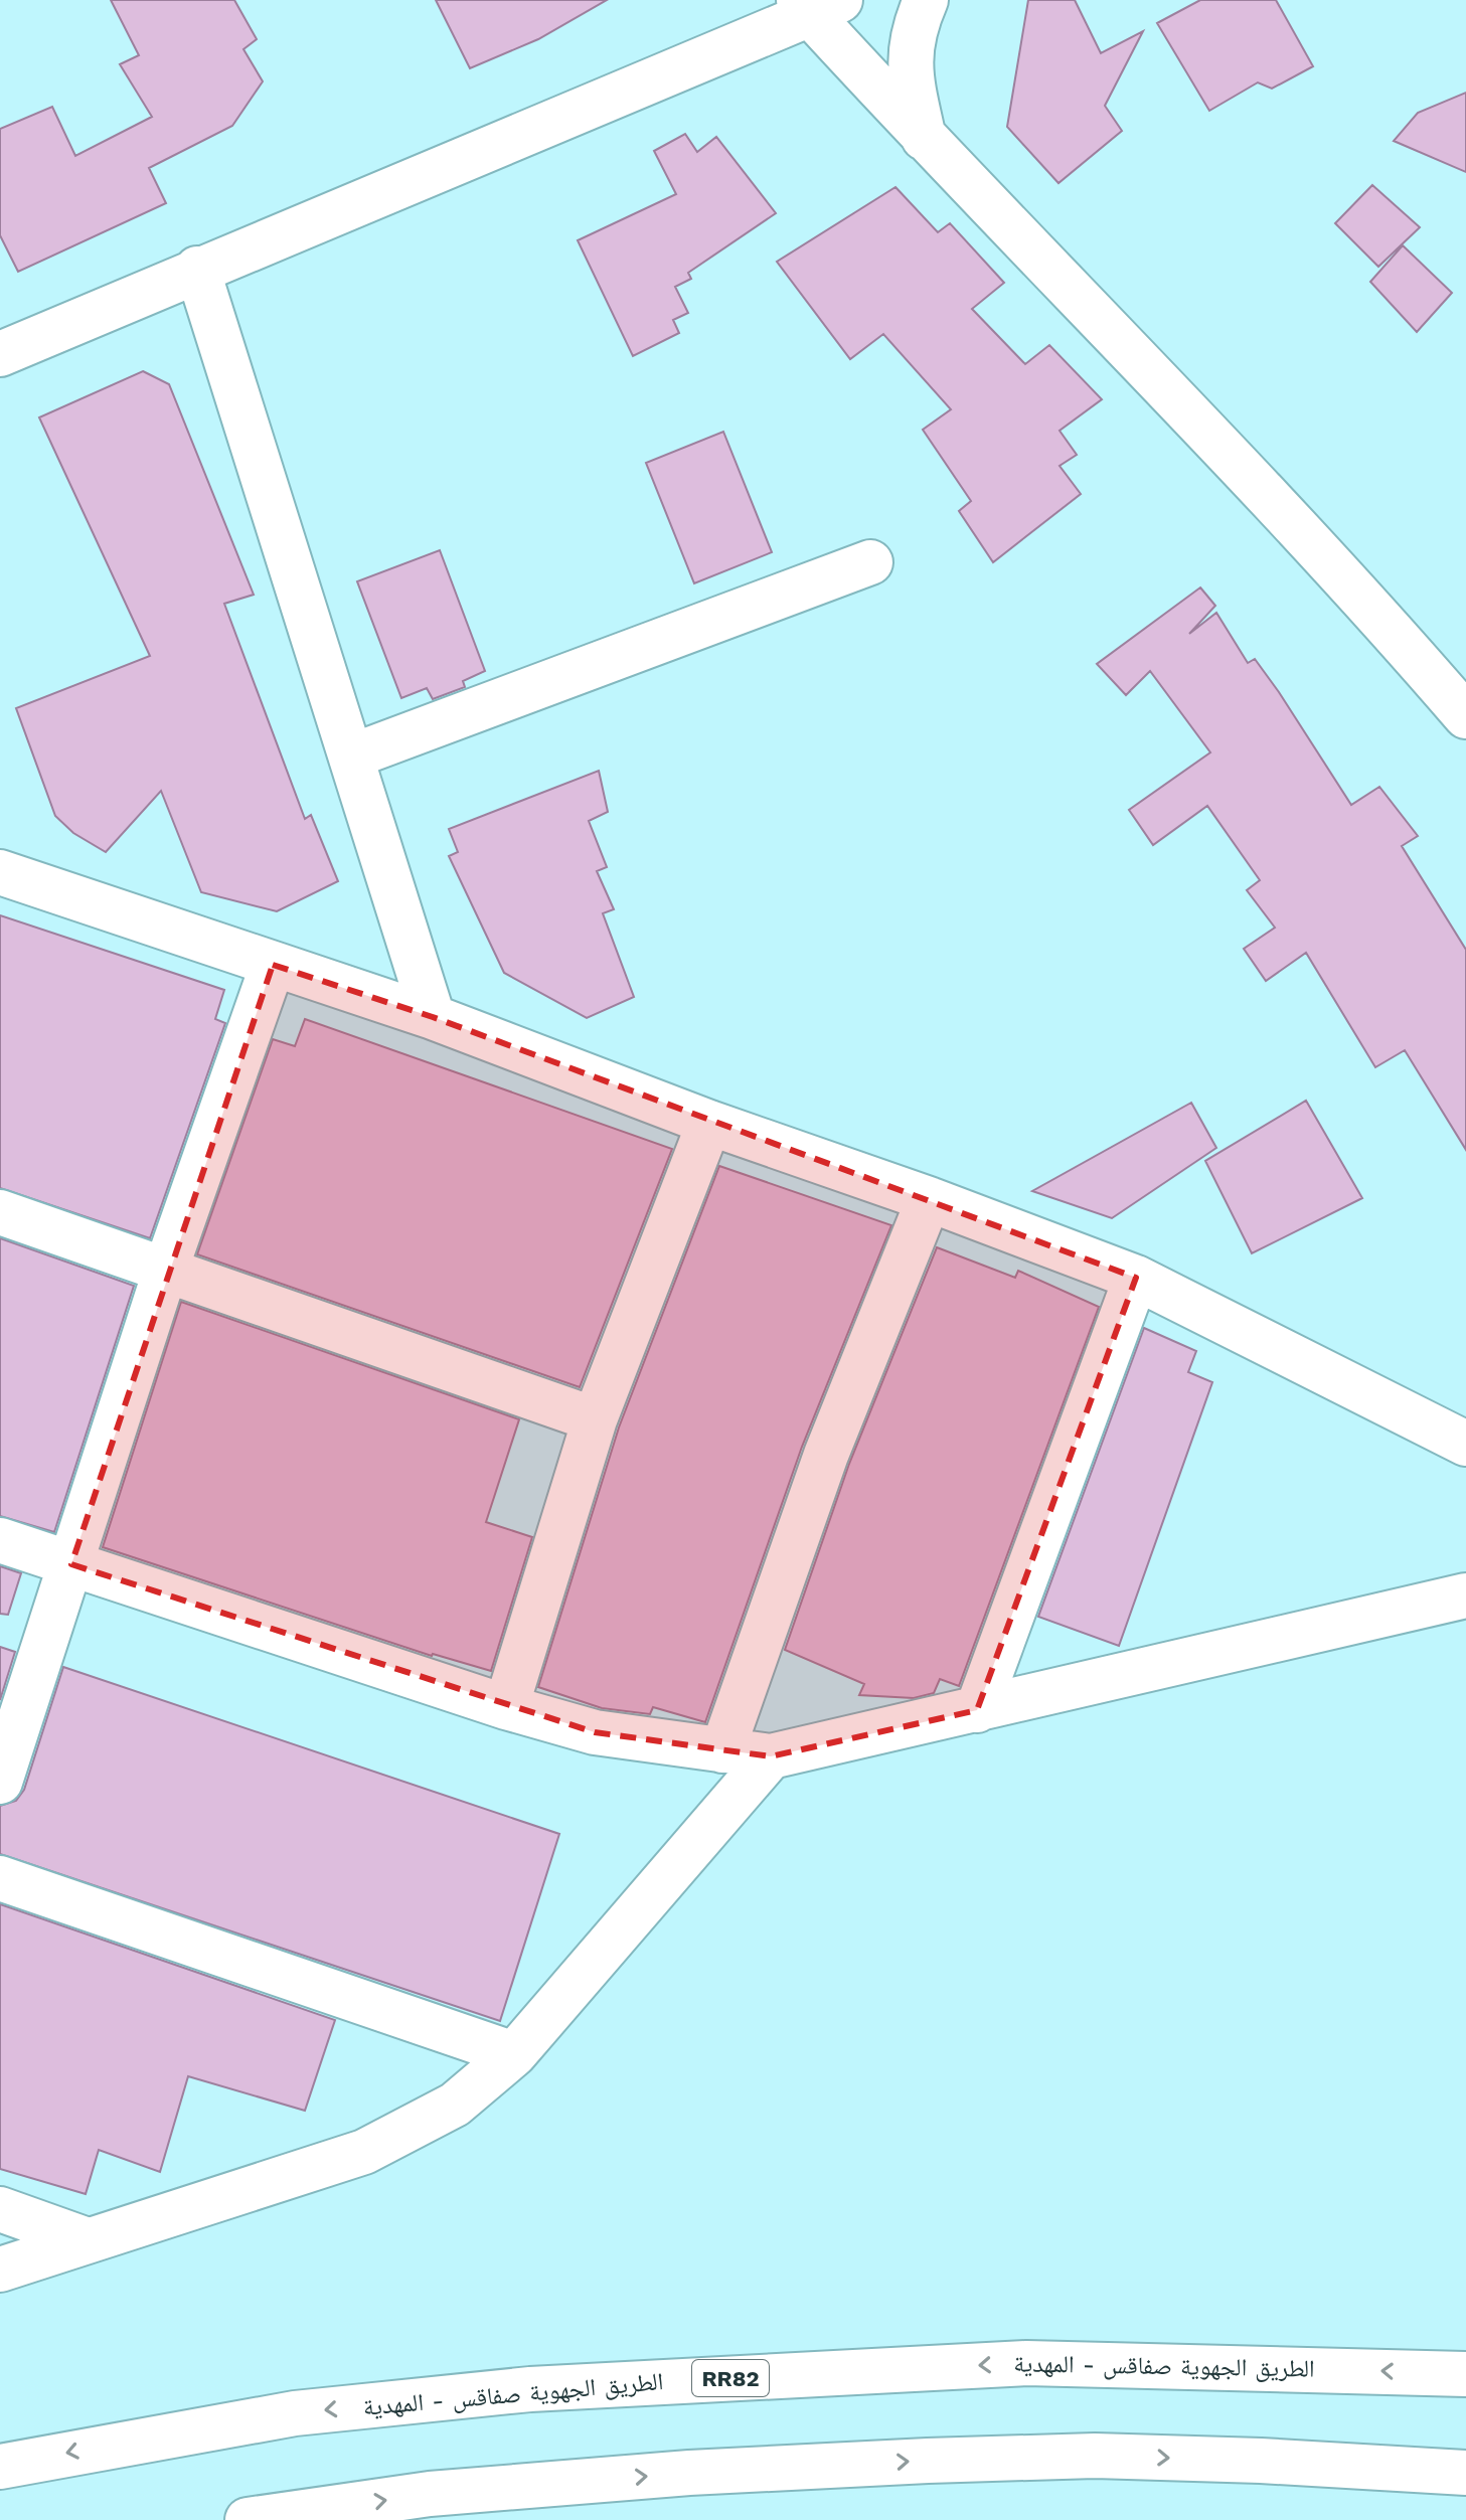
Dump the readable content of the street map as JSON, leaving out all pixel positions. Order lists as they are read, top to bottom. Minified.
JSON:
{"streets":{"street":["الطريق الجهوية صفاقس - المهدية","RR82"]}}
